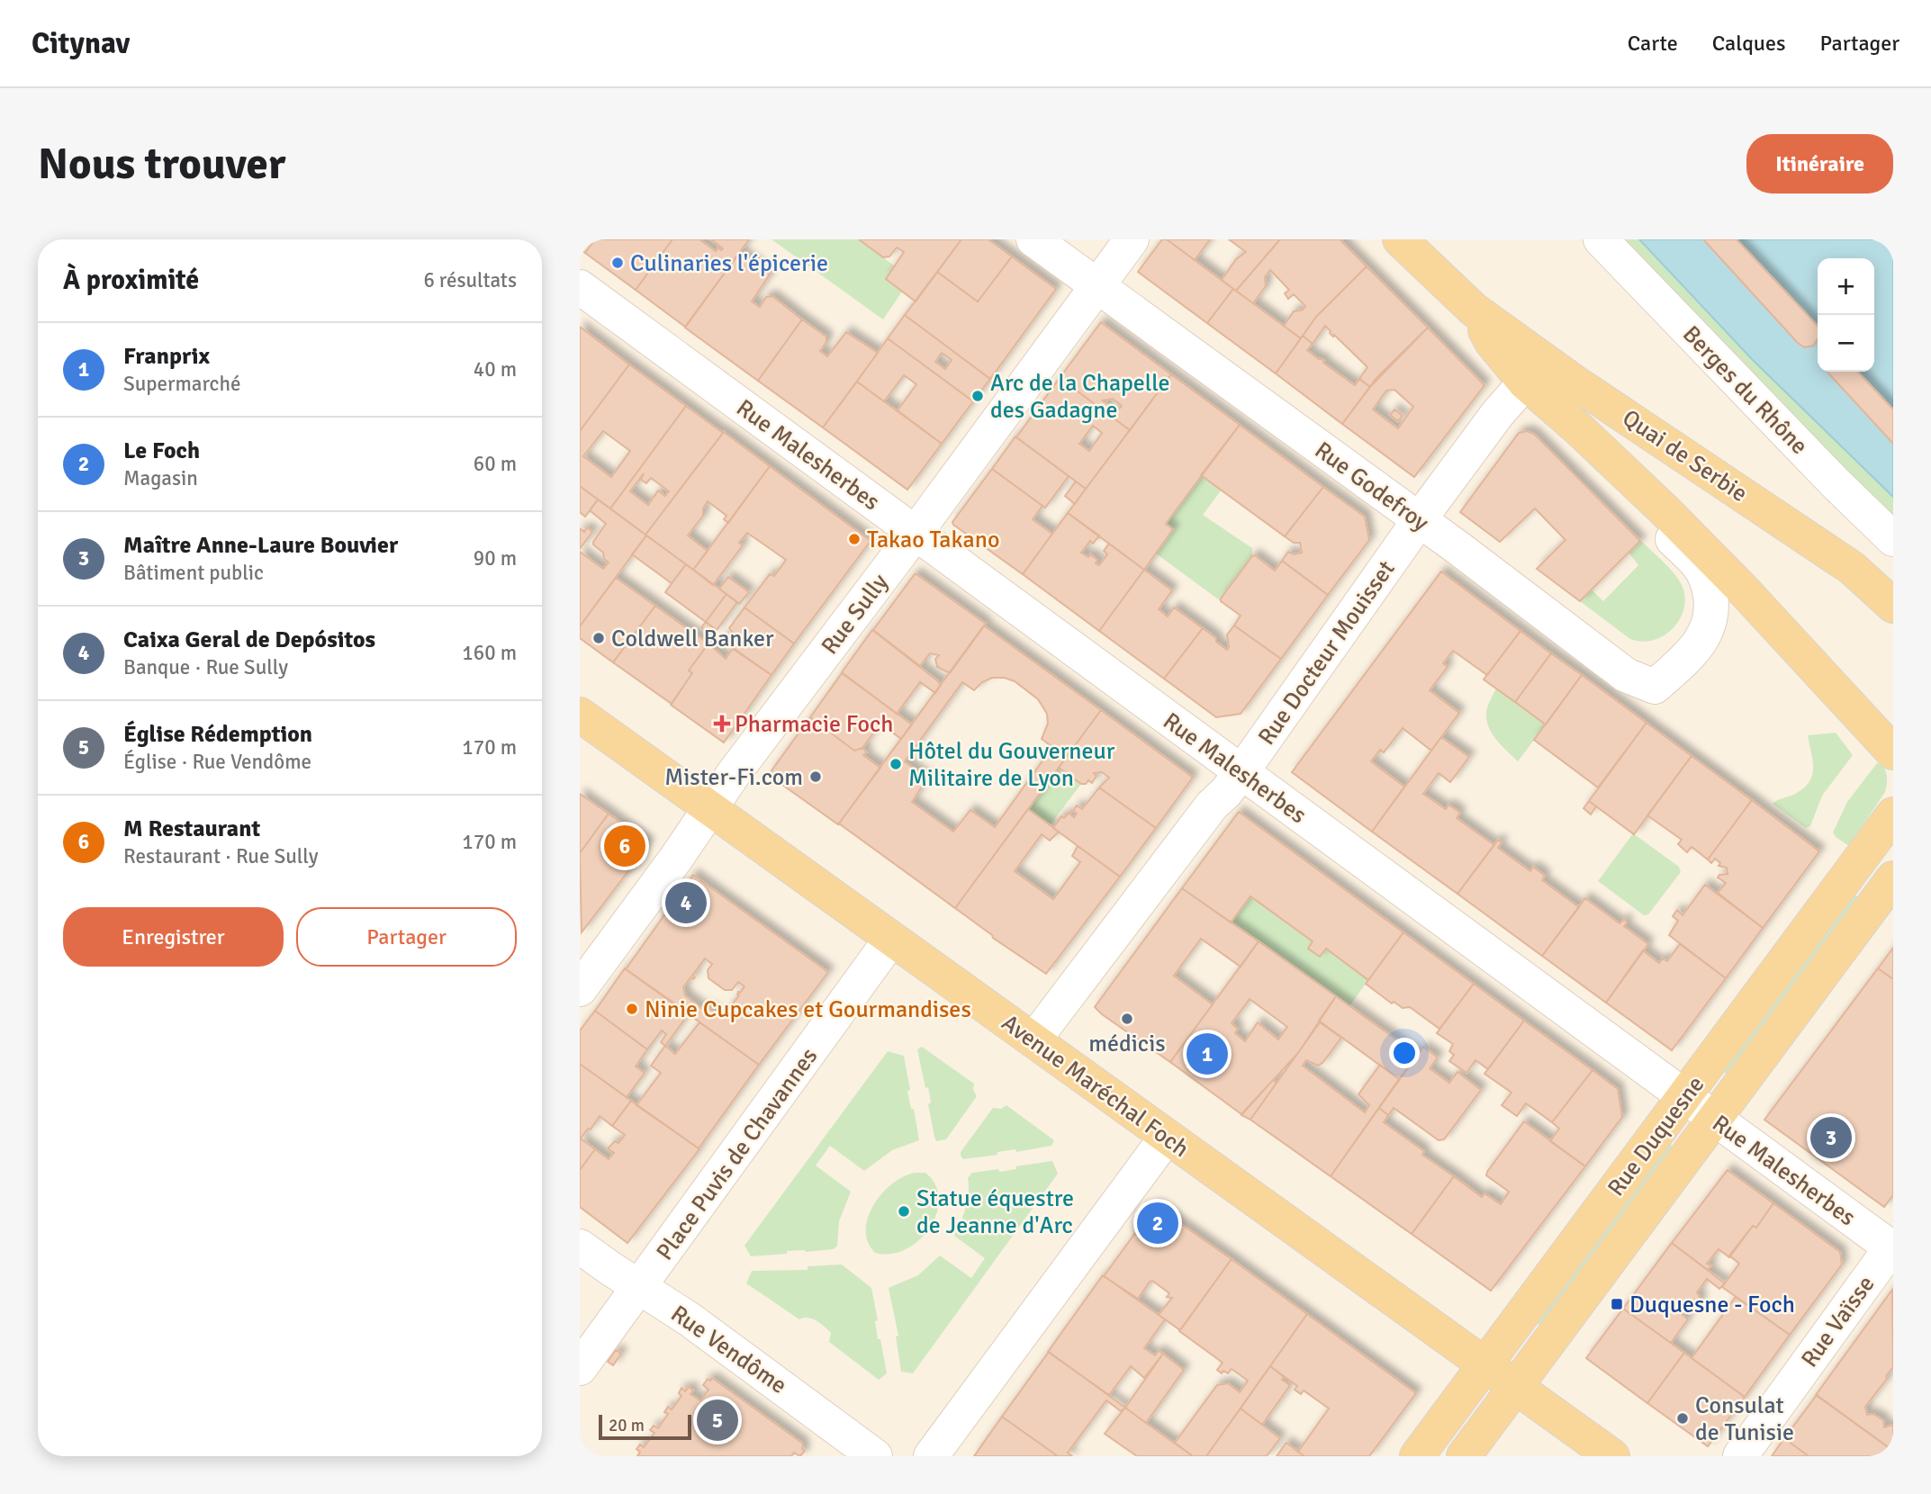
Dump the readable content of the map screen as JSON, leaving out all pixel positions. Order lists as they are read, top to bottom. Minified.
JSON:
{"streets":{"main road":["Quai de Serbie","Avenue Maréchal Foch","Rue Duquesne"],"street":["Berges du Rhône","Rue Malesherbes","Rue Godefroy","Rue Sully","Rue Docteur Mouisset","Place Puvis de Chavannes","Rue Vaïsse","Rue Vendôme"]},"crossings":[["Rue Malesherbes","Rue Sully"],["Rue Malesherbes","Rue Docteur Mouisset"],["Rue Malesherbes","Rue Duquesne"],["Rue Malesherbes","Rue Vaïsse"],["Quai de Serbie","Rue Godefroy"],["Quai de Serbie","Rue Docteur Mouisset"],["Rue Godefroy","Rue Sully"],["Rue Godefroy","Rue Docteur Mouisset"],["Rue Sully","Avenue Maréchal Foch"],["Rue Docteur Mouisset","Avenue Maréchal Foch"],["Avenue Maréchal Foch","Rue Duquesne"],["Avenue Maréchal Foch","Place Puvis de Chavannes"],["Place Puvis de Chavannes","Rue Vendôme"]],"places":{"other":["Culinaries l'épicerie","Arc de la Chapelle des Gadagne","Takao Takano","Coldwell Banker","Hôtel du Gouverneur Militaire de Lyon","Mister-Fi.com","Ninie Cupcakes et Gourmandises","médicis","Statue équestre de Jeanne d'Arc","Consulat de Tunisie"],"health":["Pharmacie Foch"],"transit":["Duquesne - Foch"]},"scale_bar":"20 m","page":{"header":"Citynav","nav":["Carte","Calques","Partager"],"buttons":["Itinéraire",["Enregistrer","Partager"]],"title":"Nous trouver","heading":["À proximité","6 résultats"],"map_buttons":["+","−"],"list":[{"mark":"1","name":"Franprix","note":"Supermarché","value":"40 m"},{"mark":"2","name":"Le Foch","note":"Magasin","value":"60 m"},{"mark":"3","name":"Maître Anne-Laure Bouvier","note":"Bâtiment public","value":"90 m"},{"mark":"4","name":"Caixa Geral de Depósitos","note":"Banque · Rue Sully","value":"160 m"},{"mark":"5","name":"Église Rédemption","note":"Église · Rue Vendôme","value":"170 m"},{"mark":"6","name":"M Restaurant","note":"Restaurant · Rue Sully","value":"170 m"}],"pins":["6","4","1","3","2","5"],"scale":"20 m"}}
